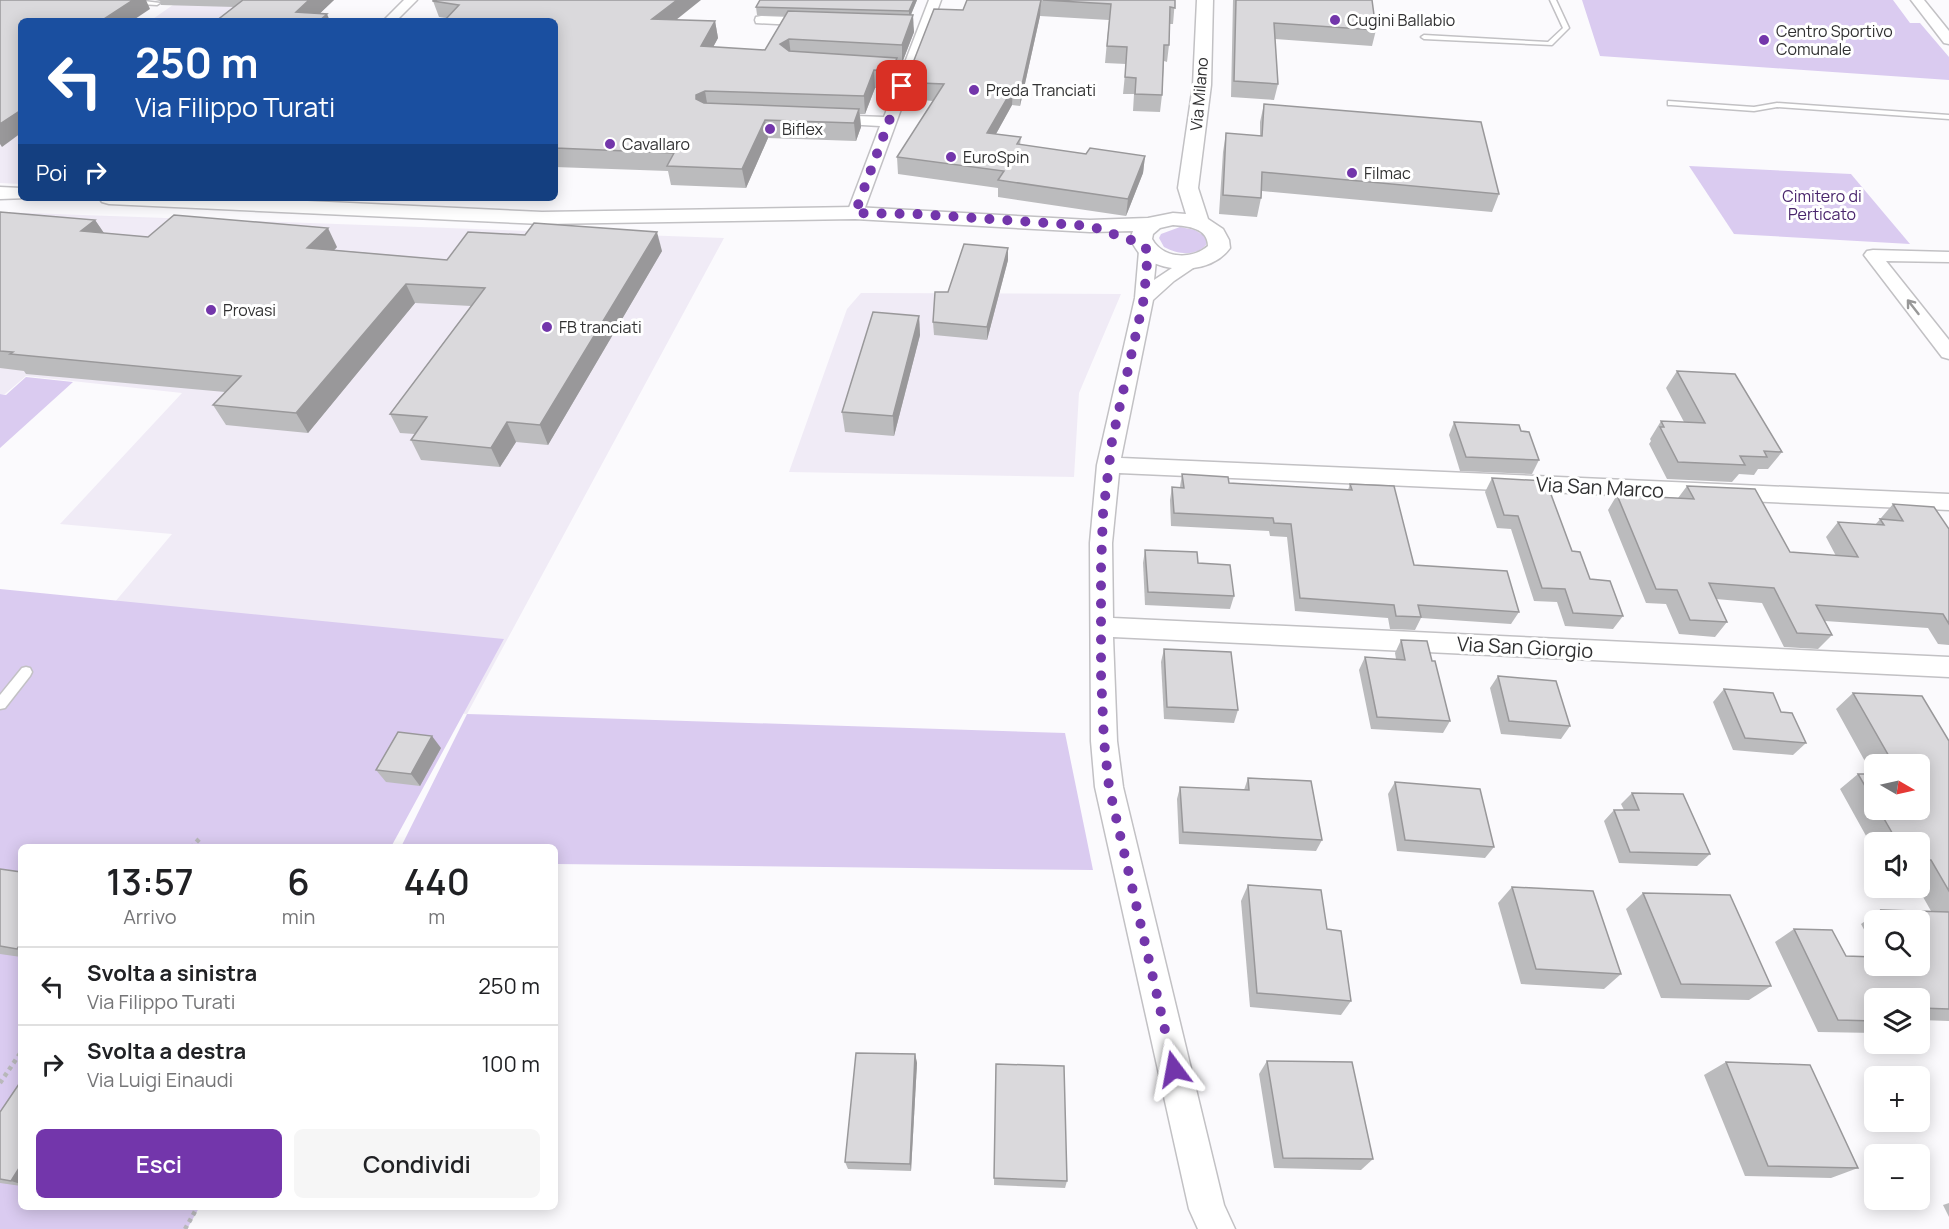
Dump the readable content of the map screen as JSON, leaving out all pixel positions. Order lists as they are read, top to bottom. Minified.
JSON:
{"streets":{"street":["Via Milano","Via San Marco","Via San Giorgio"]},"parks":["Cimitero di Perticato"],"places":["Cugini Ballabio","Centro Sportivo Comunale","Preda Tranciati","Biflex","Cavallaro","EuroSpin","Filmac","Provasi","FB tranciati"],"north":"right","page":{"turn":["250 m","Via Filippo Turati"],"then":"Poi","map_buttons":["+","−"],"eta":["13:57","Arrivo","6","min","440","m"],"list":[{"name":"Svolta a sinistra","note":"Via Filippo Turati","value":"250 m"},{"name":"Svolta a destra","note":"Via Luigi Einaudi","value":"100 m"}],"buttons":["Esci","Condividi"]}}
